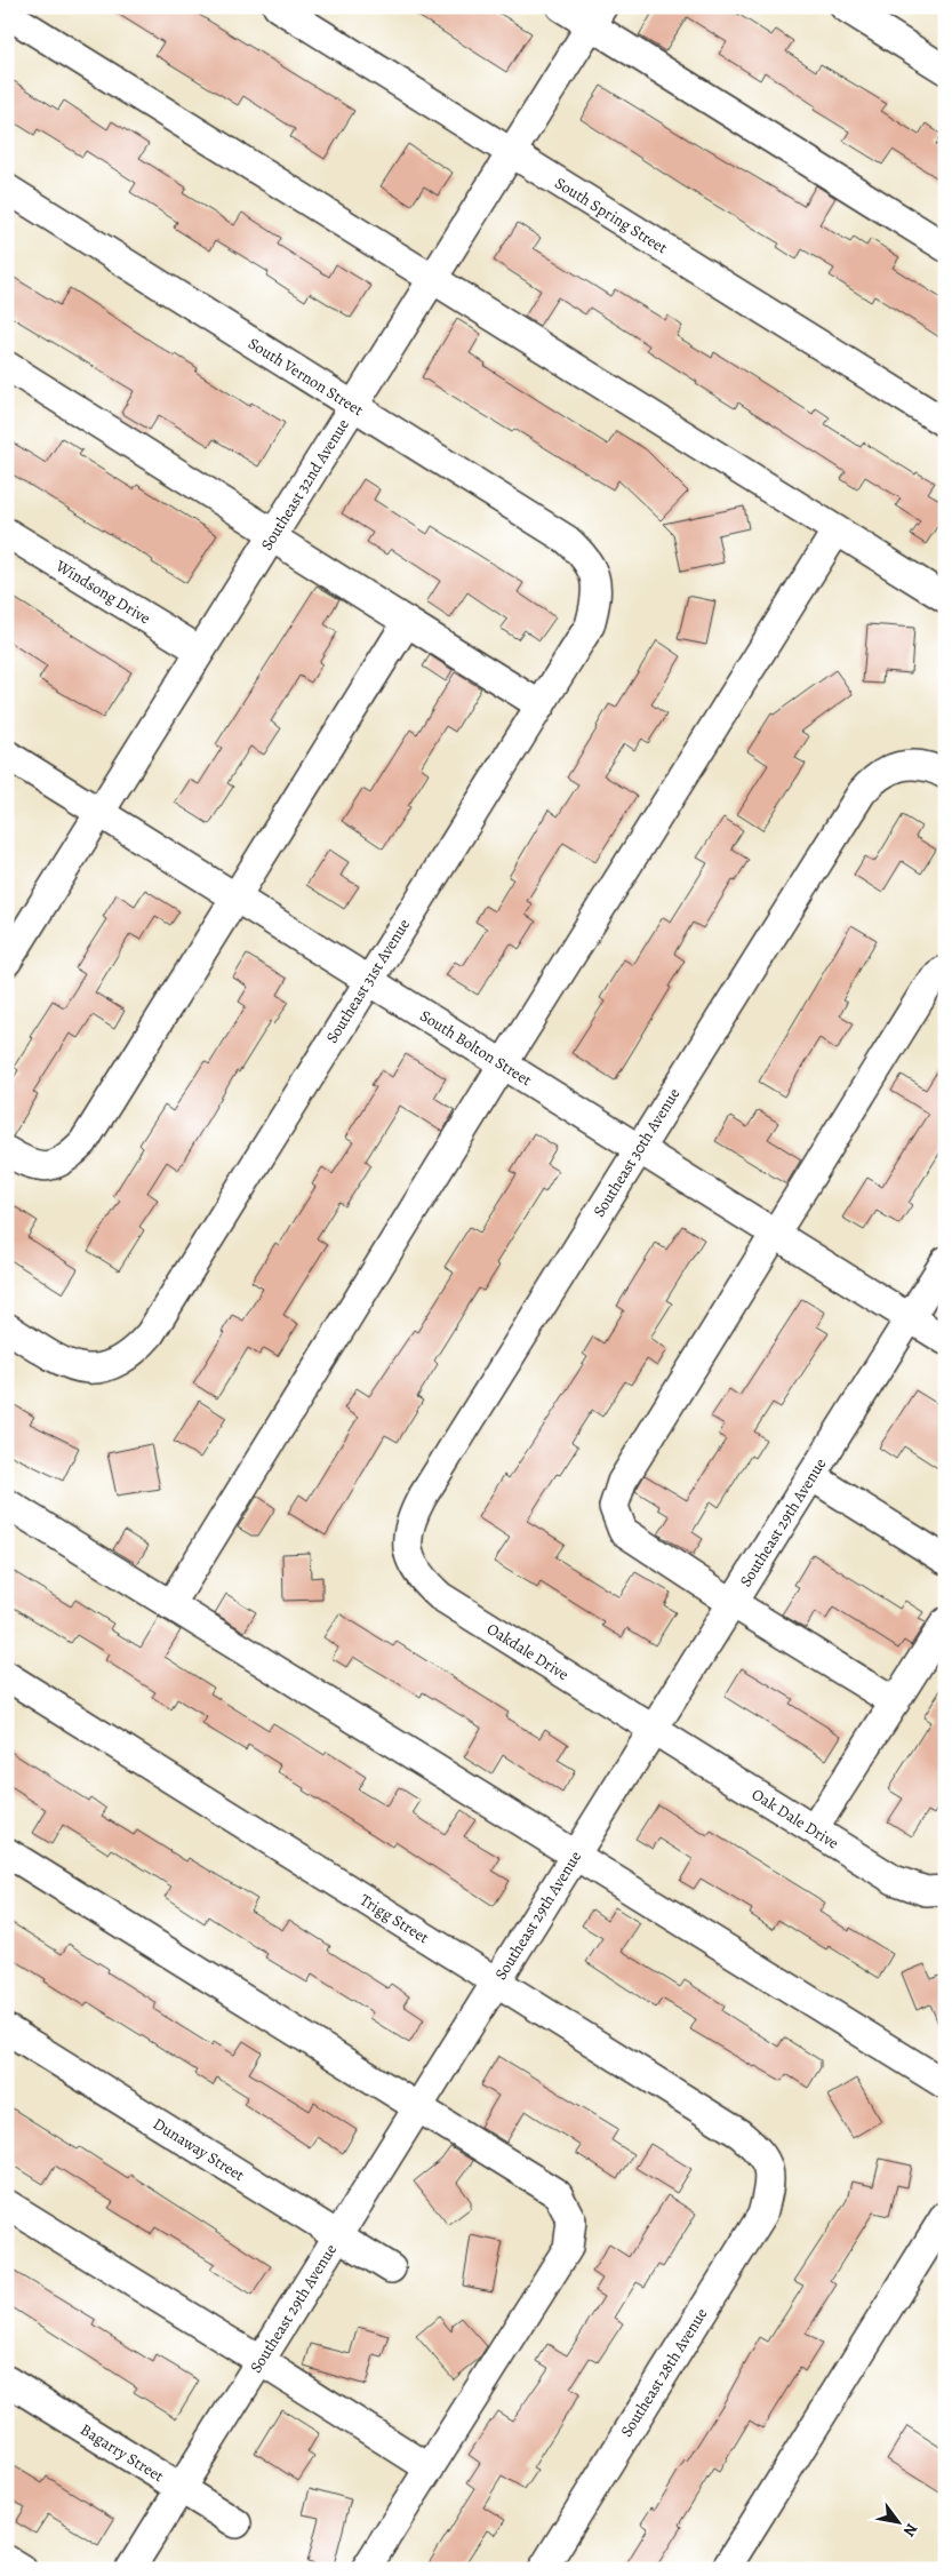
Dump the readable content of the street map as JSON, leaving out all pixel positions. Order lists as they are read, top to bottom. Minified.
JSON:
{"streets":{"street":["South Spring Street","South Vernon Street","Southeast 32nd Avenue","Windsong Drive","Southeast 31st Avenue","South Bolton Street","Southeast 30th Avenue","Southeast 29th Avenue","Oakdale Drive","Oak Dale Drive","Trigg Street","Dunaway Street","Southeast 28th Avenue","Bagarry Street"]},"crossings":[["South Spring Street","Southeast 32nd Avenue"],["South Vernon Street","Southeast 32nd Avenue"],["South Vernon Street","Southeast 31st Avenue"],["Southeast 32nd Avenue","Windsong Drive"],["Southeast 32nd Avenue","South Bolton Street"],["Southeast 31st Avenue","South Bolton Street"],["South Bolton Street","Southeast 30th Avenue"],["South Bolton Street","Southeast 29th Avenue"],["Southeast 30th Avenue","Oakdale Drive"],["Southeast 29th Avenue","Oakdale Drive"],["Southeast 29th Avenue","Oak Dale Drive"],["Southeast 29th Avenue","Trigg Street"],["Southeast 29th Avenue","Dunaway Street"],["Southeast 29th Avenue","Bagarry Street"],["Oakdale Drive","Oak Dale Drive"],["Trigg Street","Southeast 28th Avenue"]],"north":"bottom right"}
